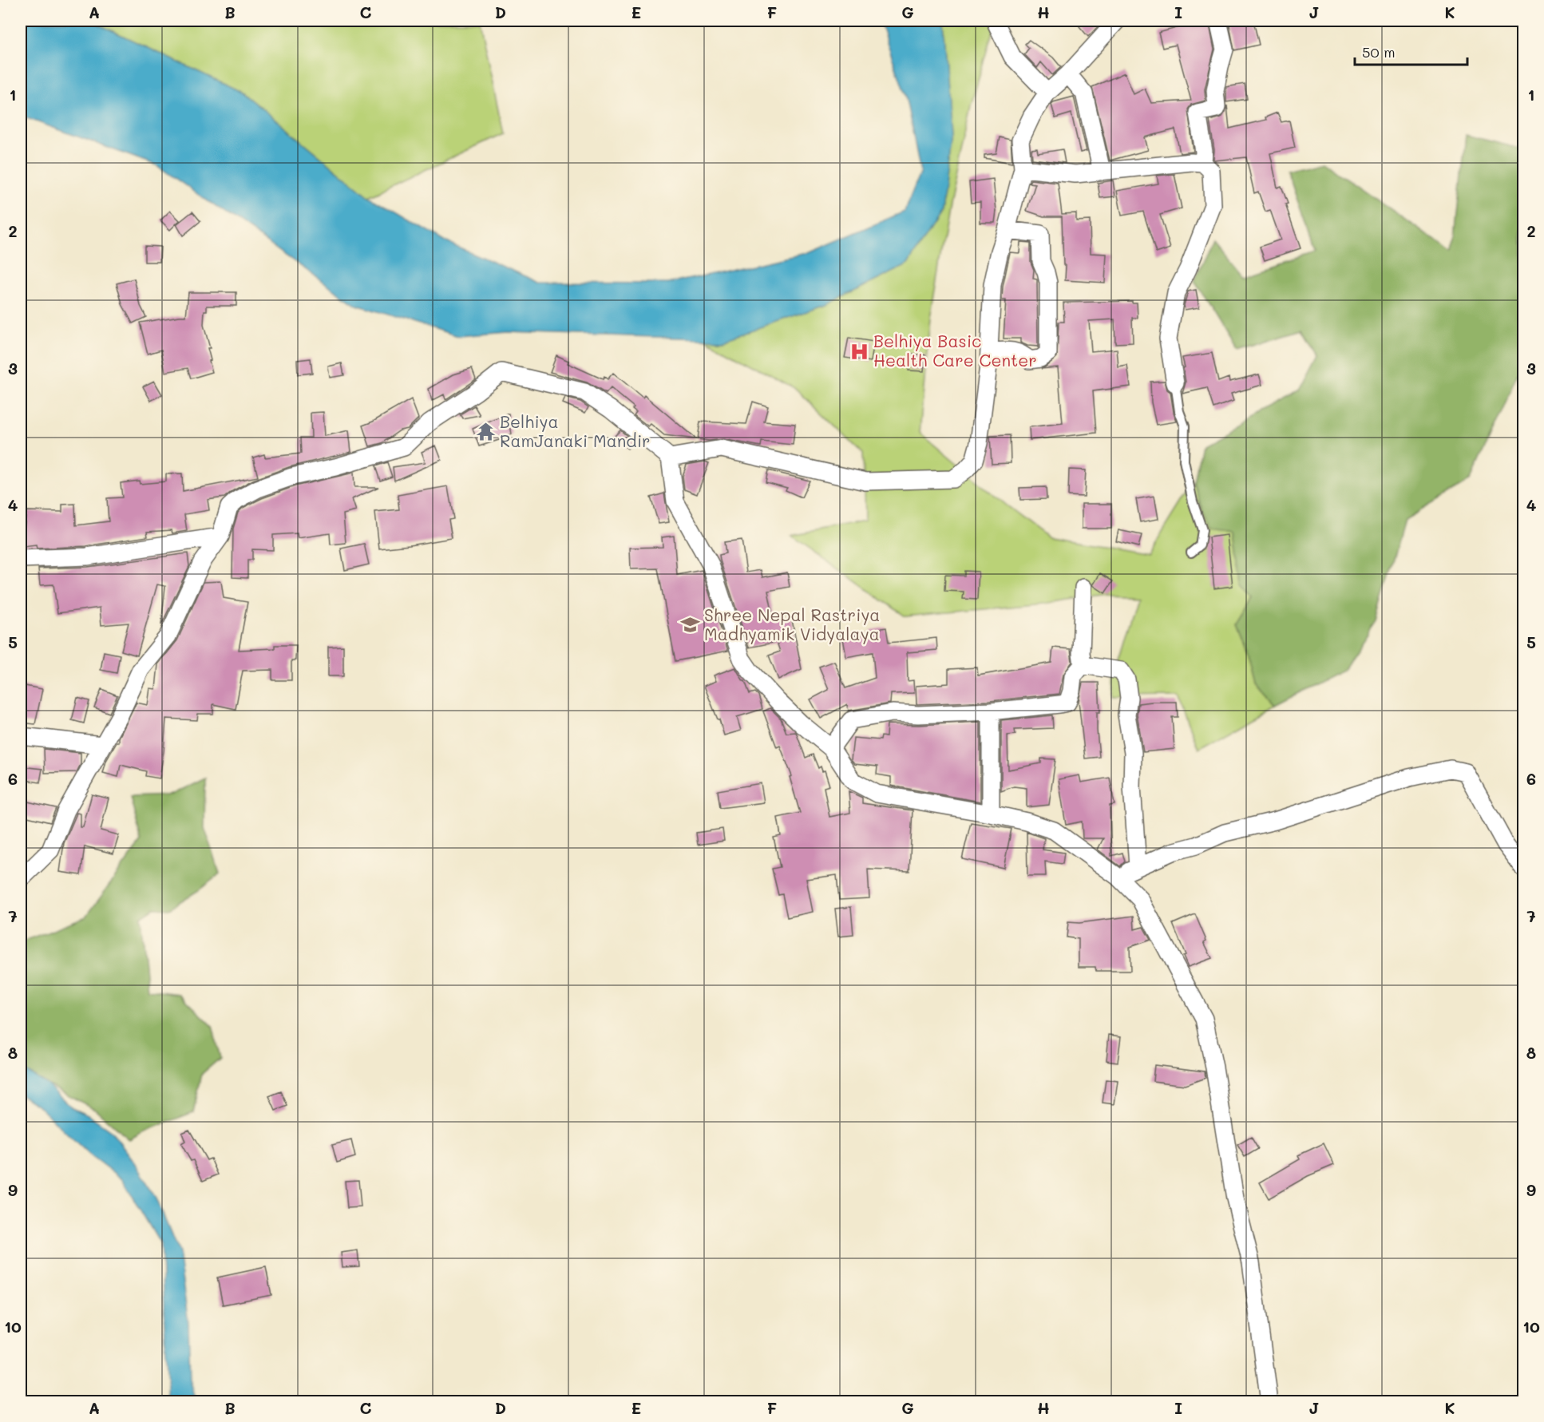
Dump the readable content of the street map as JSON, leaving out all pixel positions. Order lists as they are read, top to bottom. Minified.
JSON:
{"places":{"hospital":["Belhiya Basic Health Care Center"],"temple":["Belhiya RamJanaki Mandir"],"school or university":["Shree Nepal Rastriya Madhyamik Vidyalaya"]},"scale_bar":"50 m","grid":{"columns":["A","B","C","D","E","F","G","H","I","J","K"],"rows":["1","2","3","4","5","6","7","8","9","10"]}}
